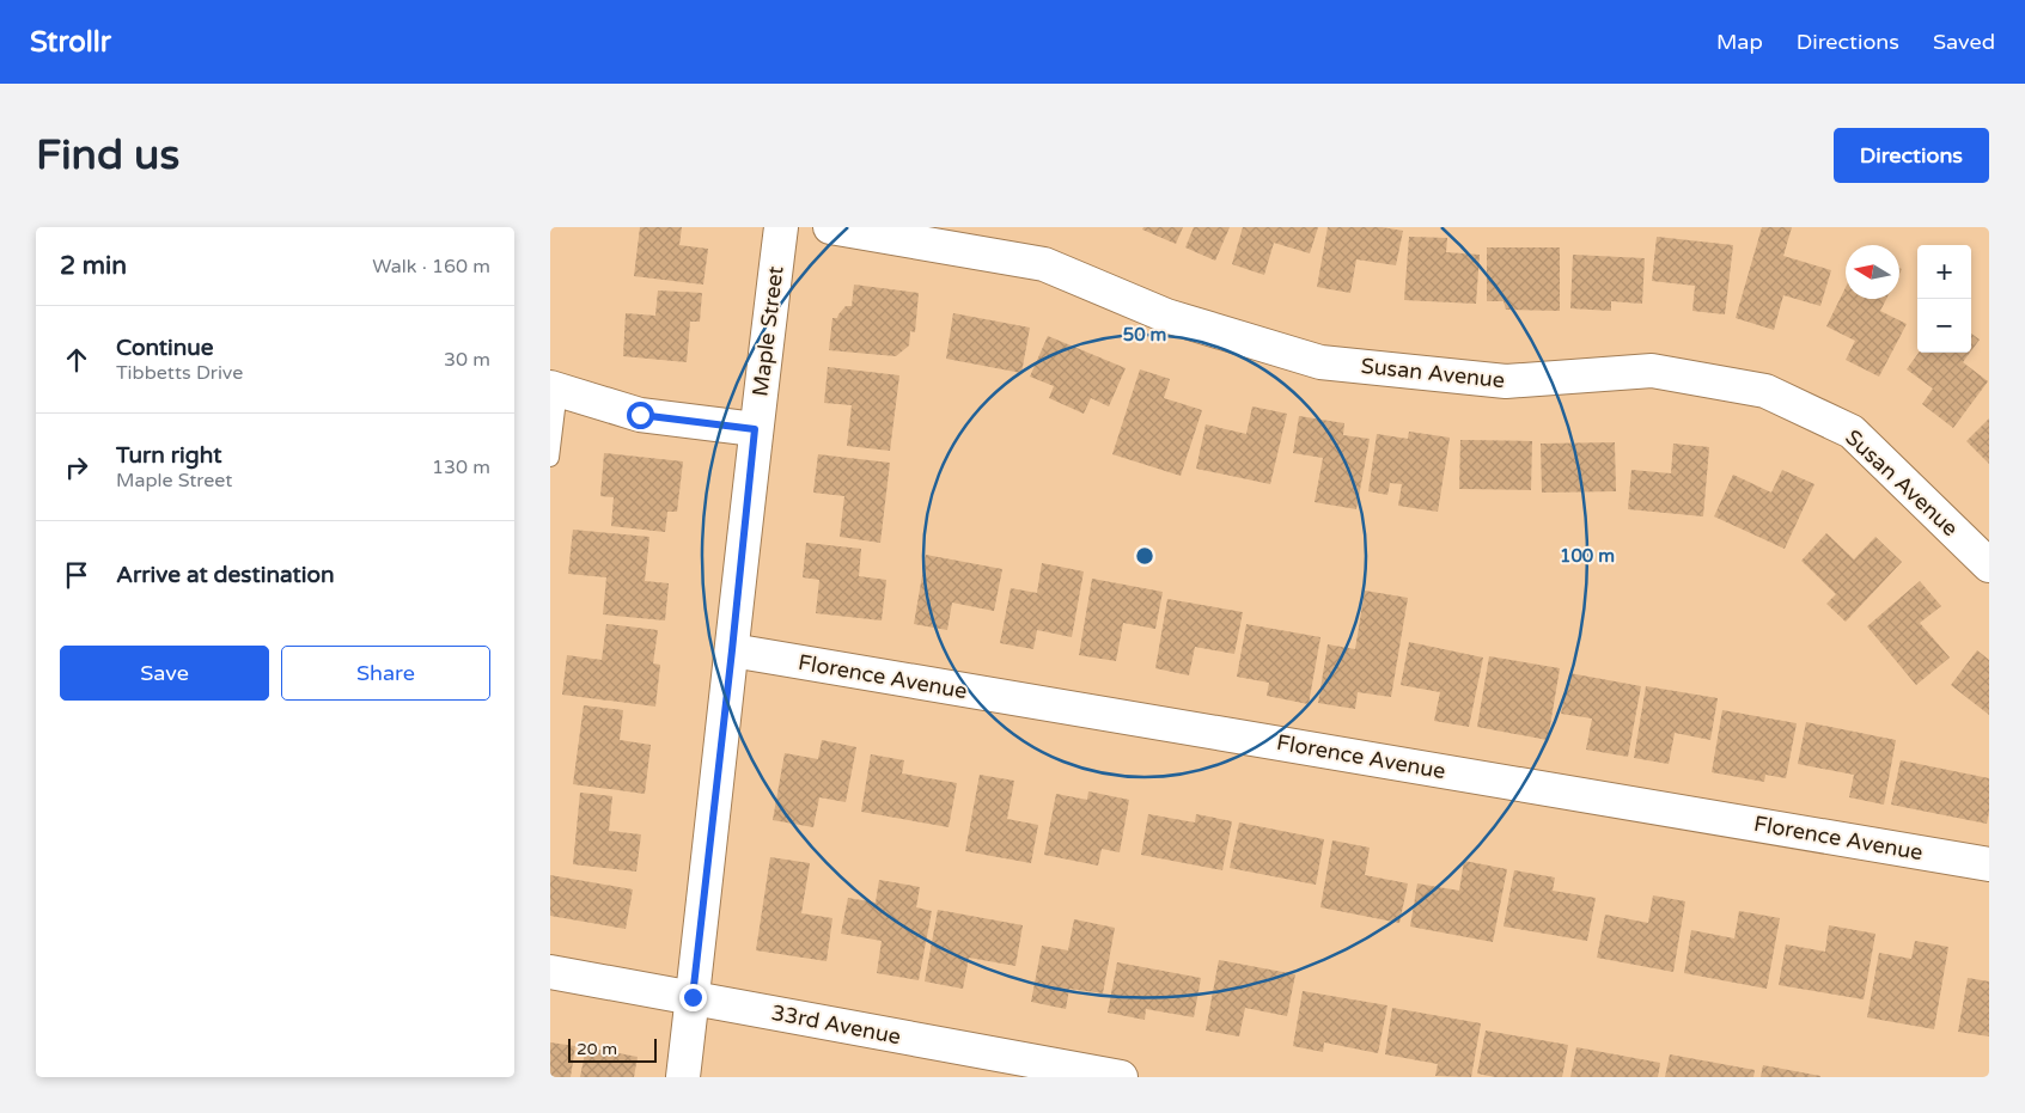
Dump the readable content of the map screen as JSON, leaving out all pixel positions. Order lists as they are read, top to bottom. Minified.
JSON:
{"streets":{"street":["Maple Street","Susan Avenue","Florence Avenue","33rd Avenue"]},"crossings":[["Maple Street","Florence Avenue"],["Maple Street","33rd Avenue"]],"scale_bar":"20 m","north":"left","page":{"header":"Strollr","nav":["Map","Directions","Saved"],"buttons":["Directions",["Save","Share"]],"title":"Find us","heading":["2 min","Walk · 160 m"],"map_buttons":["+","−"],"list":[["Continue","Tibbetts Drive","30 m"],["Turn right","Maple Street","130 m"],"Arrive at destination"],"scale":"20 m"},"rings":["50 m","100 m"]}
